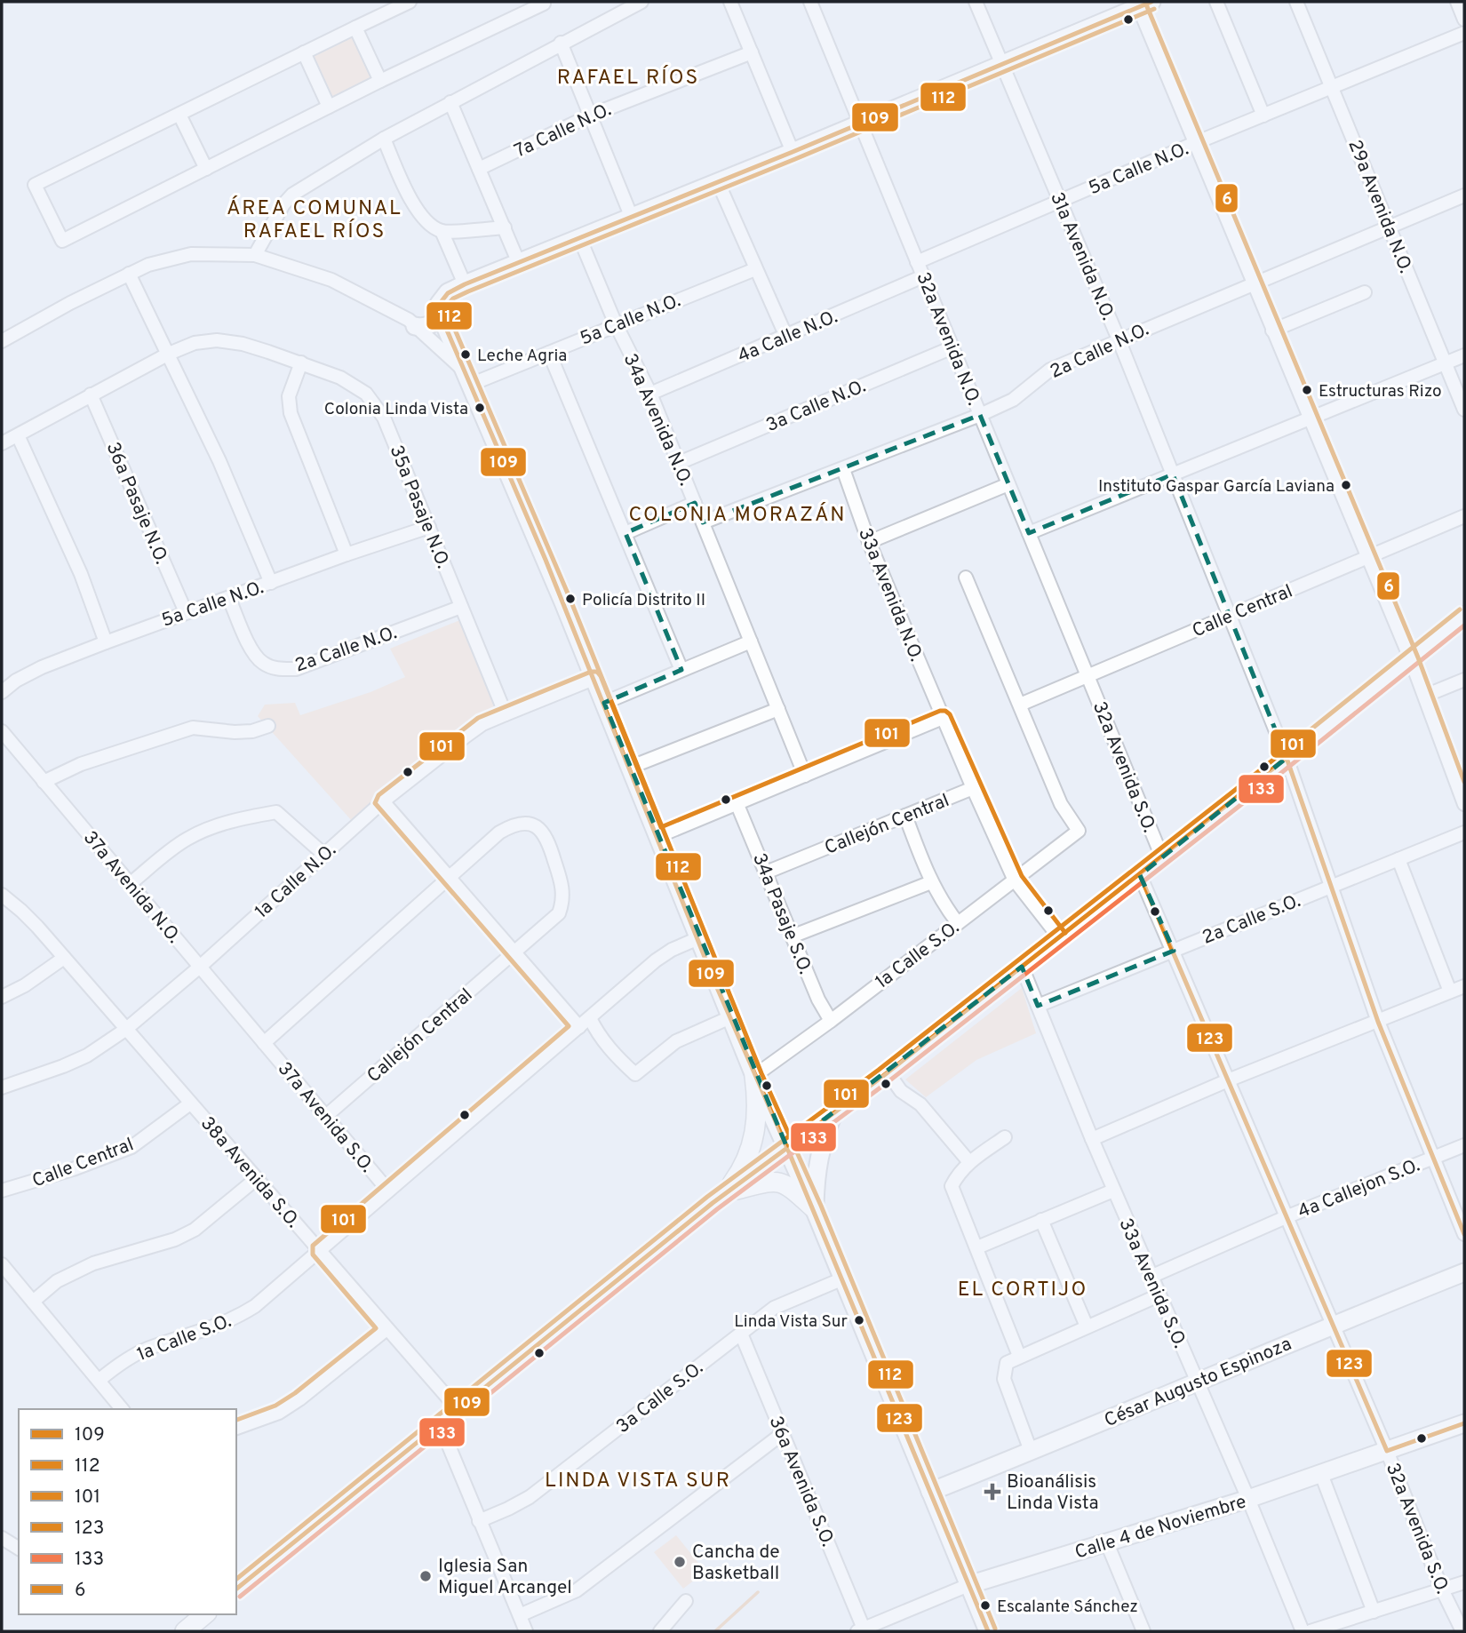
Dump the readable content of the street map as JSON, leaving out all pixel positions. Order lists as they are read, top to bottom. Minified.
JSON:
{"streets":{"main road":["César Augusto Espinoza","Calle 4 de Noviembre"],"street":["7a Calle N.O.","5a Calle N.O.","29a Avenida N.O.","31a Avenida N.O.","4a Calle N.O.","32a Avenida N.O.","2a Calle N.O.","3a Calle N.O.","34a Avenida N.O.","36a Pasaje N.O.","35a Pasaje N.O.","33a Avenida N.O.","Calle Central","32a Avenida S.O.","Callejón Central","1a Calle N.O.","37a Avenida N.O.","34a Pasaje S.O.","2a Calle S.O.","1a Calle S.O.","37a Avenida S.O.","38a Avenida S.O.","4a Callejon S.O.","33a Avenida S.O.","3a Calle S.O.","36a Avenida S.O."]},"crossings":[["5a Calle N.O.","29a Avenida N.O."],["5a Calle N.O.","31a Avenida N.O."],["5a Calle N.O.","32a Avenida N.O."],["5a Calle N.O.","2a Calle N.O."],["5a Calle N.O.","34a Avenida N.O."],["5a Calle N.O.","36a Pasaje N.O."],["5a Calle N.O.","35a Pasaje N.O."],["29a Avenida N.O.","2a Calle N.O."],["31a Avenida N.O.","2a Calle N.O."],["31a Avenida N.O.","Calle Central"],["31a Avenida N.O.","2a Calle S.O."],["31a Avenida N.O.","4a Callejon S.O."],["4a Calle N.O.","32a Avenida N.O."],["4a Calle N.O.","34a Avenida N.O."],["32a Avenida N.O.","2a Calle N.O."],["32a Avenida N.O.","3a Calle N.O."],["32a Avenida N.O.","Calle Central"],["32a Avenida N.O.","32a Avenida S.O."],["2a Calle N.O.","34a Avenida N.O."],["2a Calle N.O.","35a Pasaje N.O."],["2a Calle N.O.","33a Avenida N.O."],["3a Calle N.O.","34a Avenida N.O."],["36a Pasaje N.O.","35a Pasaje N.O."],["35a Pasaje N.O.","1a Calle N.O."],["Calle Central","32a Avenida S.O."],["Calle Central","1a Calle S.O."],["Calle Central","38a Avenida S.O."],["32a Avenida S.O.","2a Calle S.O."],["32a Avenida S.O.","4a Callejon S.O."],["32a Avenida S.O.","César Augusto Espinoza"],["32a Avenida S.O.","Calle 4 de Noviembre"],["Callejón Central","34a Pasaje S.O."],["Callejón Central","37a Avenida S.O."],["1a Calle N.O.","37a Avenida N.O."],["1a Calle N.O.","38a Avenida S.O."],["37a Avenida N.O.","37a Avenida S.O."],["34a Pasaje S.O.","1a Calle S.O."],["2a Calle S.O.","33a Avenida S.O."],["1a Calle S.O.","37a Avenida S.O."],["1a Calle S.O.","38a Avenida S.O."],["4a Callejon S.O.","33a Avenida S.O."],["33a Avenida S.O.","César Augusto Espinoza"],["33a Avenida S.O.","Calle 4 de Noviembre"],["3a Calle S.O.","36a Avenida S.O."],["36a Avenida S.O.","Calle 4 de Noviembre"]],"districts":["RAFAEL RÍOS","ÁREA COMUNAL RAFAEL RÍOS","COLONIA MORAZÁN","EL CORTIJO","LINDA VISTA SUR"],"places":{"other":["Leche Agria","Estructuras Rizo","Colonia Linda Vista","Instituto Gaspar García Laviana","Policía Distrito II","Linda Vista Sur","Cancha de Basketball","Iglesia San Miguel Arcangel","Escalante Sánchez"],"health":["Bioanálisis Linda Vista"]},"lines":["transit line 109","transit line 6","transit line 112","transit line 101","transit line 133","transit line 123"],"legend":["109","112","101","123","133","6"]}
